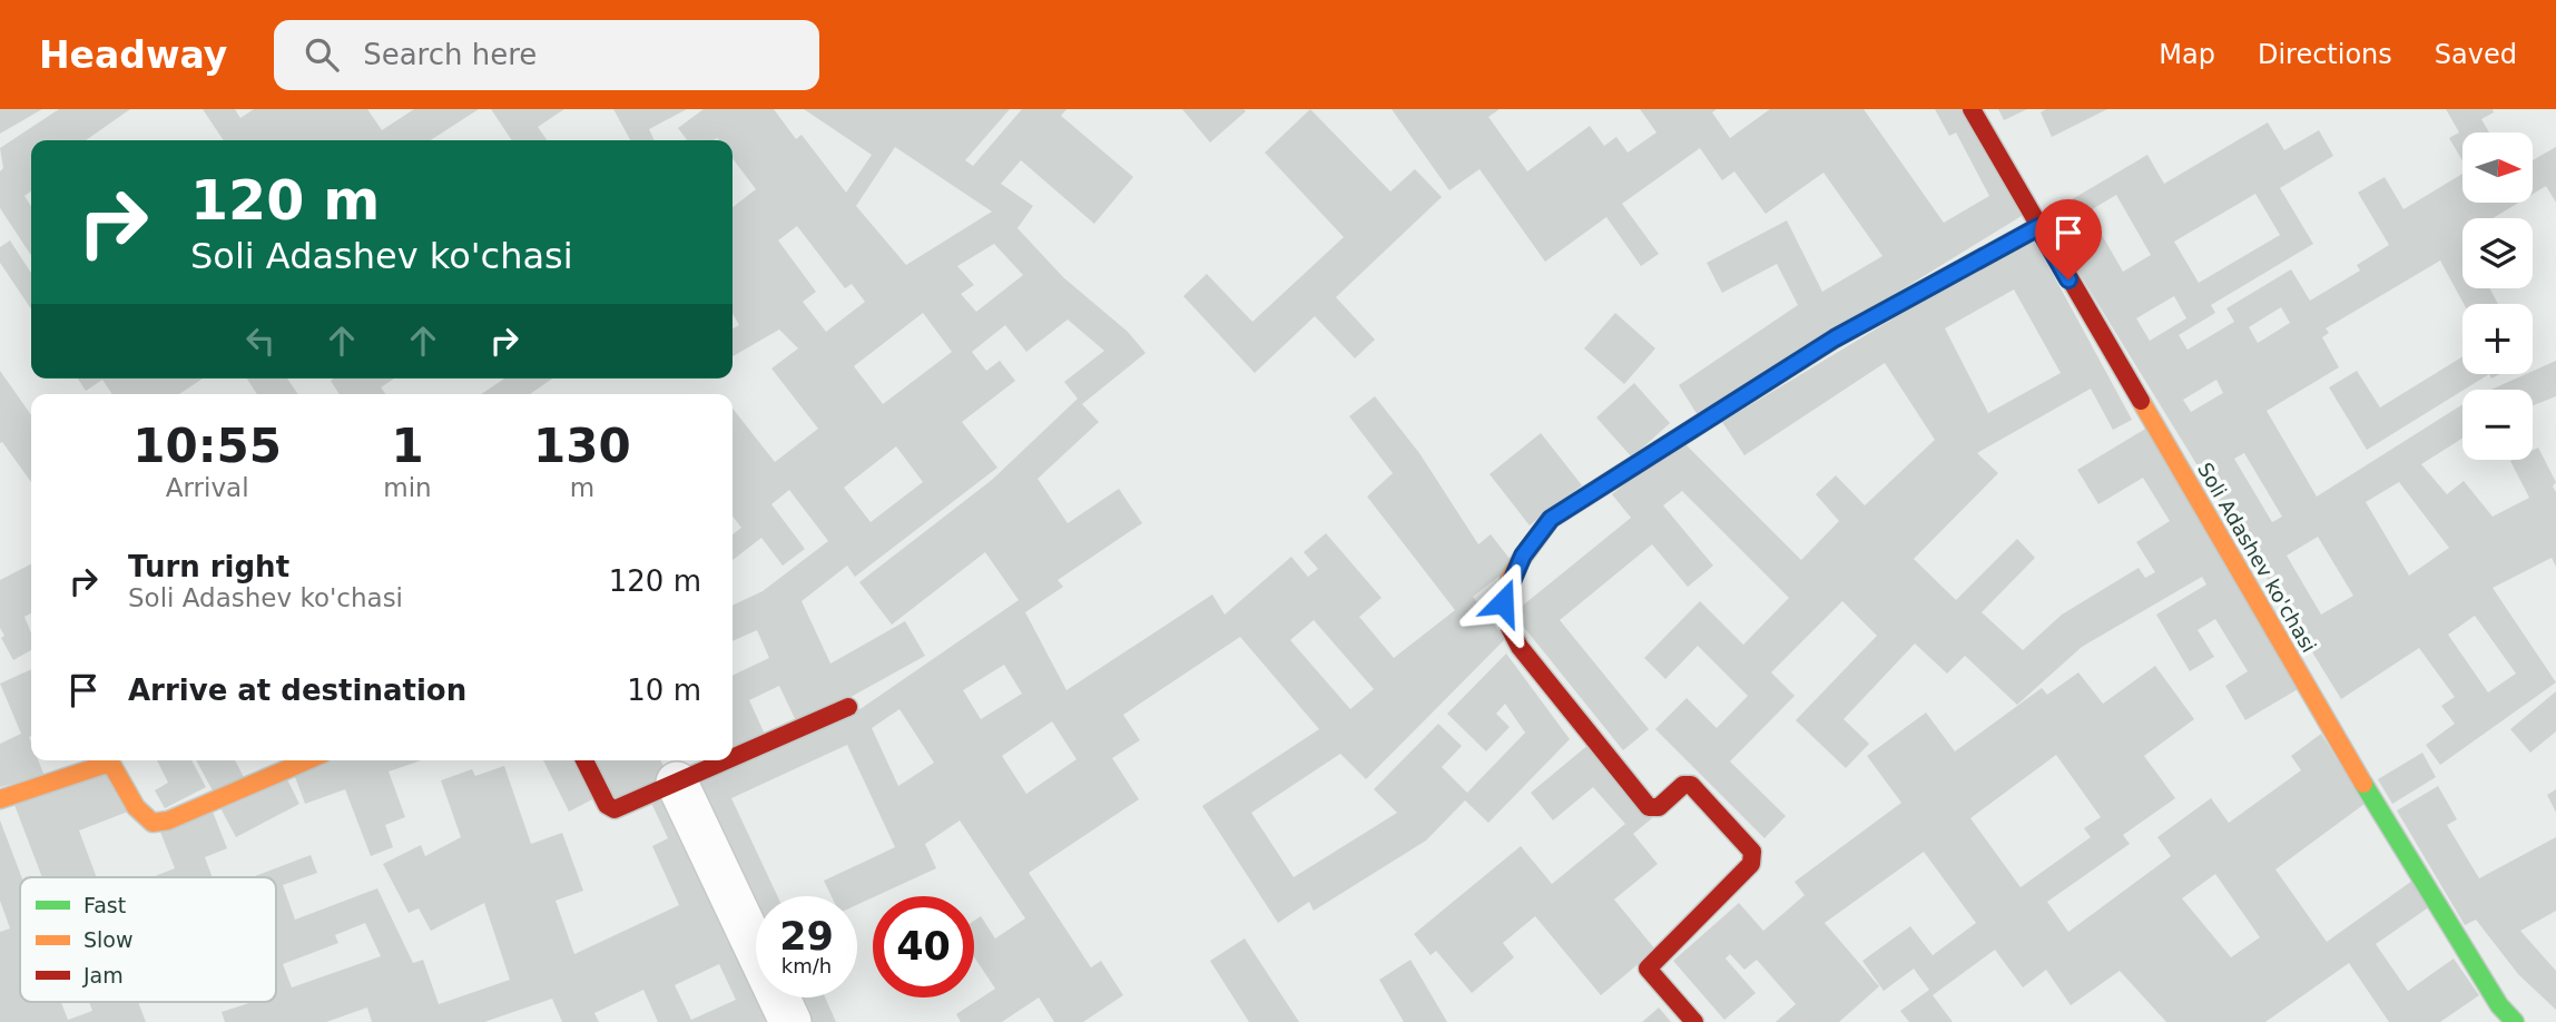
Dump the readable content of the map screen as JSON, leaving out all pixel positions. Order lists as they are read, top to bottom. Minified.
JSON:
{"streets":{"street":["Soli Adashev ko'chasi"]},"legend":["Fast","Slow","Jam"],"north":"right","page":{"header":"Headway","search":"Search here","nav":["Map","Directions","Saved"],"map_buttons":["+","−"],"turn":["120 m","Soli Adashev ko'chasi"],"eta":["10:55","Arrival","1","min","130","m"],"list":[{"name":"Turn right","note":"Soli Adashev ko'chasi","value":"120 m"},{"name":"Arrive at destination","value":"10 m"}],"speed":"29 km/h","limit":"40"}}
